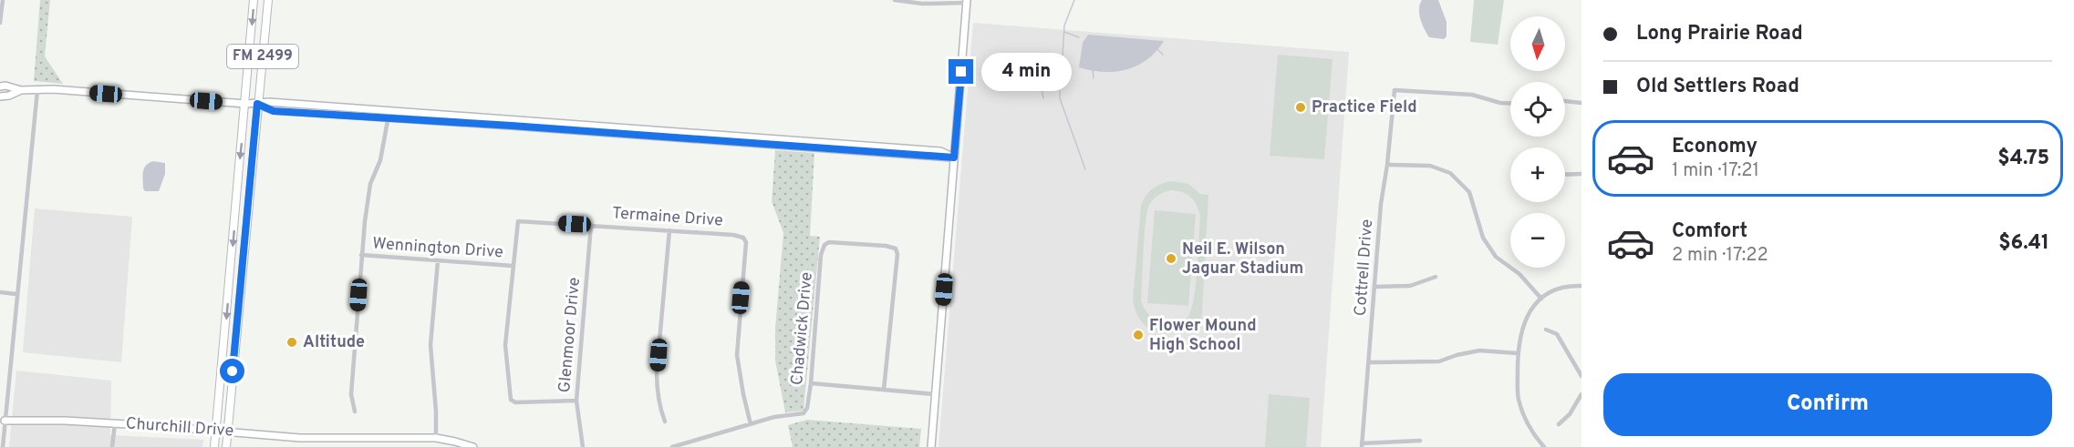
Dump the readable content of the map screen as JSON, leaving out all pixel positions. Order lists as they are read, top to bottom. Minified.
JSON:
{"streets":{"main road":["FM 2499"],"street":["Termaine Drive","Wennington Drive","Cottrell Drive","Chadwick Drive","Glenmoor Drive","Churchill Drive"]},"crossings":[["FM 2499","Churchill Drive"],["Termaine Drive","Wennington Drive"],["Termaine Drive","Chadwick Drive"],["Termaine Drive","Glenmoor Drive"]],"places":["Practice Field","Neil E. Wilson Jaguar Stadium","Flower Mound High School","Altitude"],"north":"bottom","page":{"banner":["Long Prairie Road","Old Settlers Road"],"map_buttons":["+","−"],"bubble":"4 min","list":[{"name":"Economy","note":"1 min · 17:21","value":"$4.75"},{"name":"Comfort","note":"2 min · 17:22","value":"$6.41"}],"buttons":"Confirm"}}
